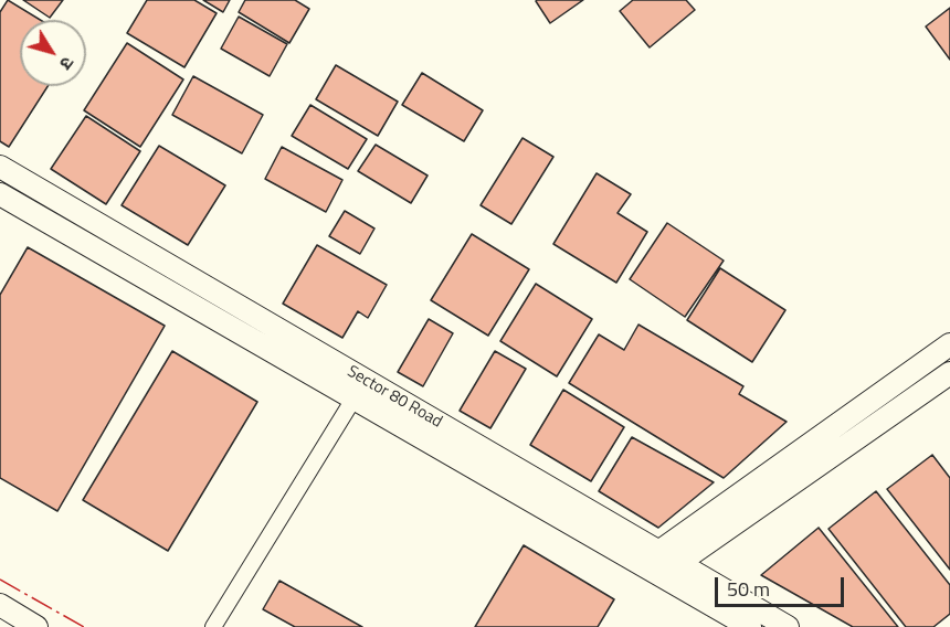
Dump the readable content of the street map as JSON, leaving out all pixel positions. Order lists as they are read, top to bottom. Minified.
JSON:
{"streets":{"street":["Sector 80 Road"]},"scale_bar":"50 m","north":"bottom right"}
